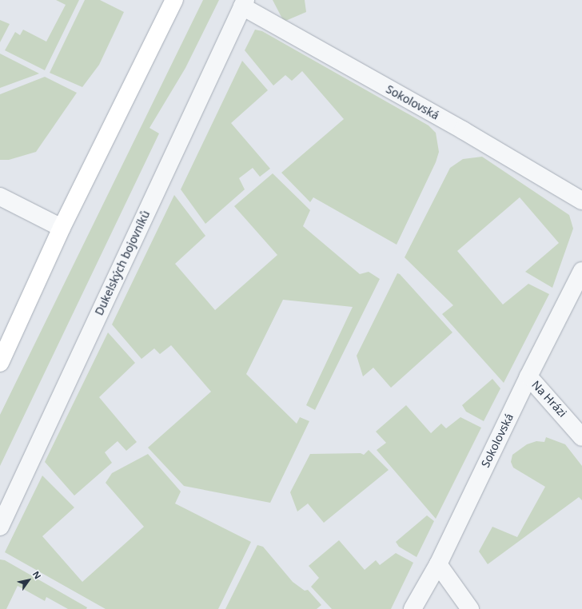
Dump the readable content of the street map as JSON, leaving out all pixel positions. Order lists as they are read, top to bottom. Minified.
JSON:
{"streets":{"street":["Sokolovská","Dukelských bojovníků","Na Hrázi"]},"crossings":[["Sokolovská","Dukelských bojovníků"],["Sokolovská","Na Hrázi"]],"north":"top right"}
